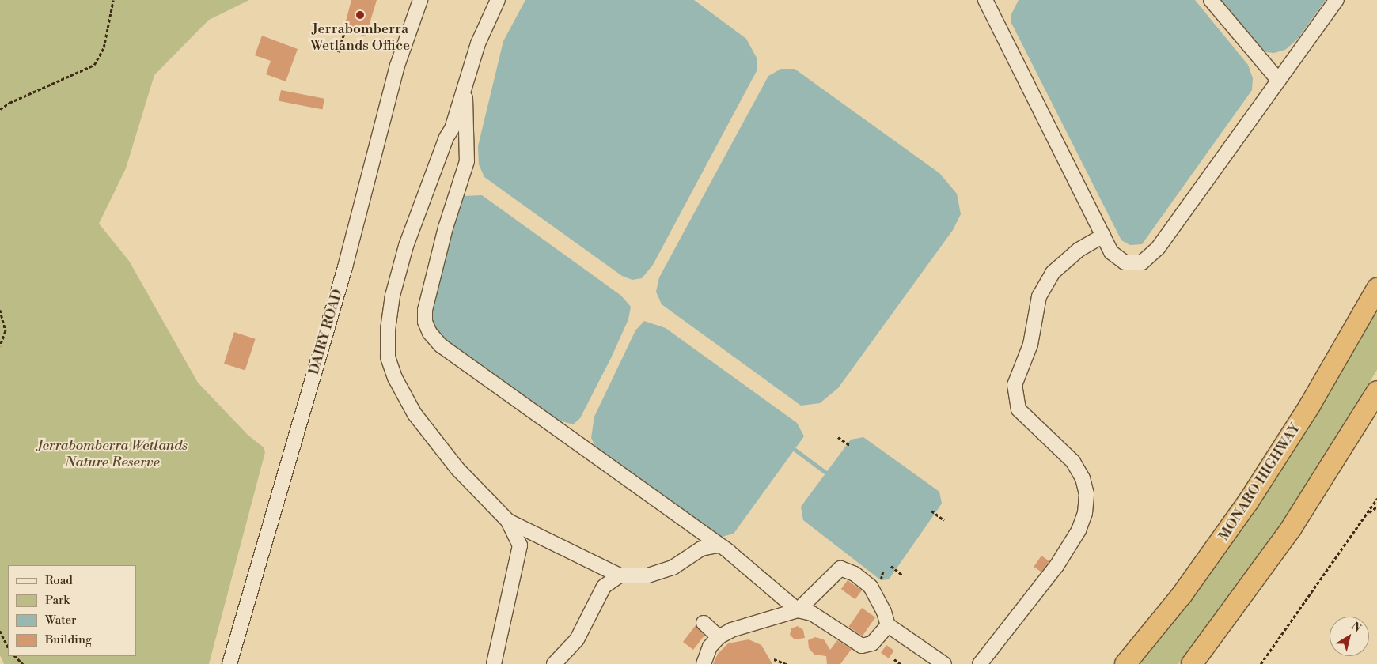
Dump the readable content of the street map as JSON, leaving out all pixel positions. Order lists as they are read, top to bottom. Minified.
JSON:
{"streets":{"highway":["MONARO HIGHWAY"],"street":["DAIRY ROAD"]},"parks":["Jerrabomberra Wetlands Nature Reserve"],"places":["Jerrabomberra Wetlands Office"],"legend":["Road","Park","Water","Building"],"north":"top right"}
